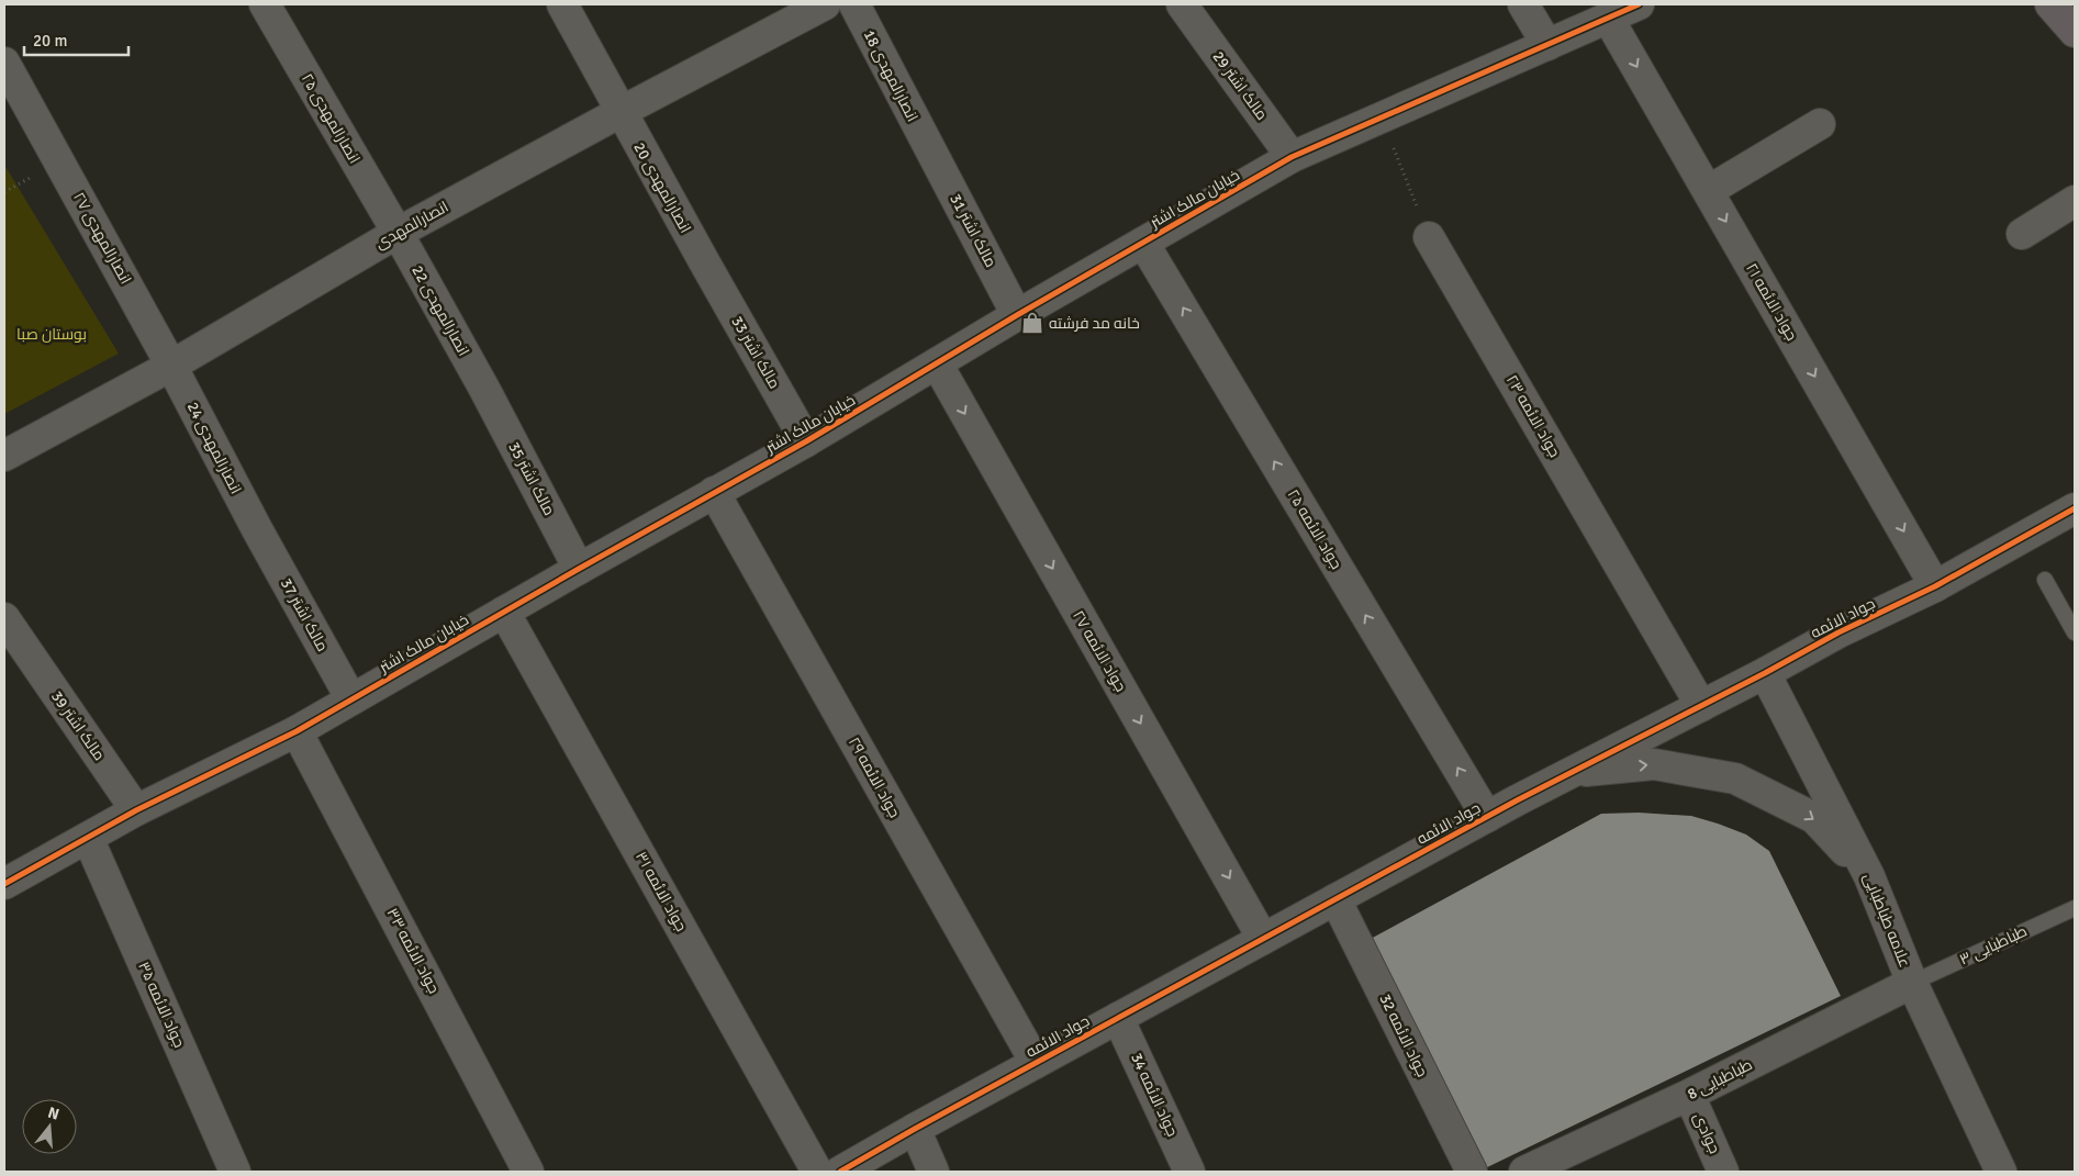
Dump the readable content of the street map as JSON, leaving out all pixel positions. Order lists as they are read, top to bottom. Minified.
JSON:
{"streets":{"street":["انصارالمهدی 18","مالک اشتر 29","انصارالمهدی ۲۵","انصارالمهدی 20","خیابان مالک اشتر","انصارالمهدی","مالک اشتر 31","انصارالمهدی ۲۷","جواد الائمه ۲۱","انصارالمهدی 22","مالک اشتر 33","جواد الائمه ۲۳","انصارالمهدی 24","مالک اشتر 35","جواد الائمه ۲۵","مالک اشتر 37","جواد الائمه","جواد الائمه ۲۷","مالک اشتر 39","جواد الائمه ۲۹","جواد الائمه ۳۱","علامه طباطبایی","جواد الائمه ۳۳","جواد الائمه ۳۵","جواد الائمه 32","طباطبایی 8","جواد الائمه 34","جوادی"],"lane":["طباطبایی ۳"]},"crossings":[["انصارالمهدی 18","مالک اشتر 31"],["مالک اشتر 29","خیابان مالک اشتر"],["انصارالمهدی ۲۵","انصارالمهدی"],["انصارالمهدی ۲۵","انصارالمهدی 22"],["انصارالمهدی 20","انصارالمهدی"],["انصارالمهدی 20","مالک اشتر 33"],["خیابان مالک اشتر","مالک اشتر 31"],["خیابان مالک اشتر","جواد الائمه ۲۱"],["خیابان مالک اشتر","مالک اشتر 33"],["خیابان مالک اشتر","مالک اشتر 35"],["خیابان مالک اشتر","جواد الائمه ۲۵"],["خیابان مالک اشتر","مالک اشتر 37"],["خیابان مالک اشتر","جواد الائمه ۲۷"],["خیابان مالک اشتر","مالک اشتر 39"],["خیابان مالک اشتر","جواد الائمه ۲۹"],["خیابان مالک اشتر","جواد الائمه ۳۱"],["خیابان مالک اشتر","جواد الائمه ۳۳"],["خیابان مالک اشتر","جواد الائمه ۳۵"],["انصارالمهدی","انصارالمهدی ۲۷"],["انصارالمهدی","انصارالمهدی 22"],["انصارالمهدی","انصارالمهدی 24"],["انصارالمهدی ۲۷","انصارالمهدی 24"],["جواد الائمه ۲۱","جواد الائمه"],["انصارالمهدی 22","مالک اشتر 35"],["جواد الائمه ۲۳","جواد الائمه"],["انصارالمهدی 24","مالک اشتر 37"],["جواد الائمه ۲۵","جواد الائمه"],["جواد الائمه","جواد الائمه ۲۷"],["جواد الائمه","جواد الائمه ۲۹"],["جواد الائمه","علامه طباطبایی"],["جواد الائمه","جواد الائمه 32"],["جواد الائمه","جواد الائمه 34"],["علامه طباطبایی","طباطبایی ۳"],["علامه طباطبایی","طباطبایی 8"],["طباطبایی ۳","طباطبایی 8"],["طباطبایی 8","جوادی"]],"one_way":["جواد الائمه ۲۱","جواد الائمه ۲۵","جواد الائمه ۲۷"],"parks":["بوستان صبا"],"places":{"shop":["خانه مد فرشته"]},"scale_bar":"20 m","north":"top"}
